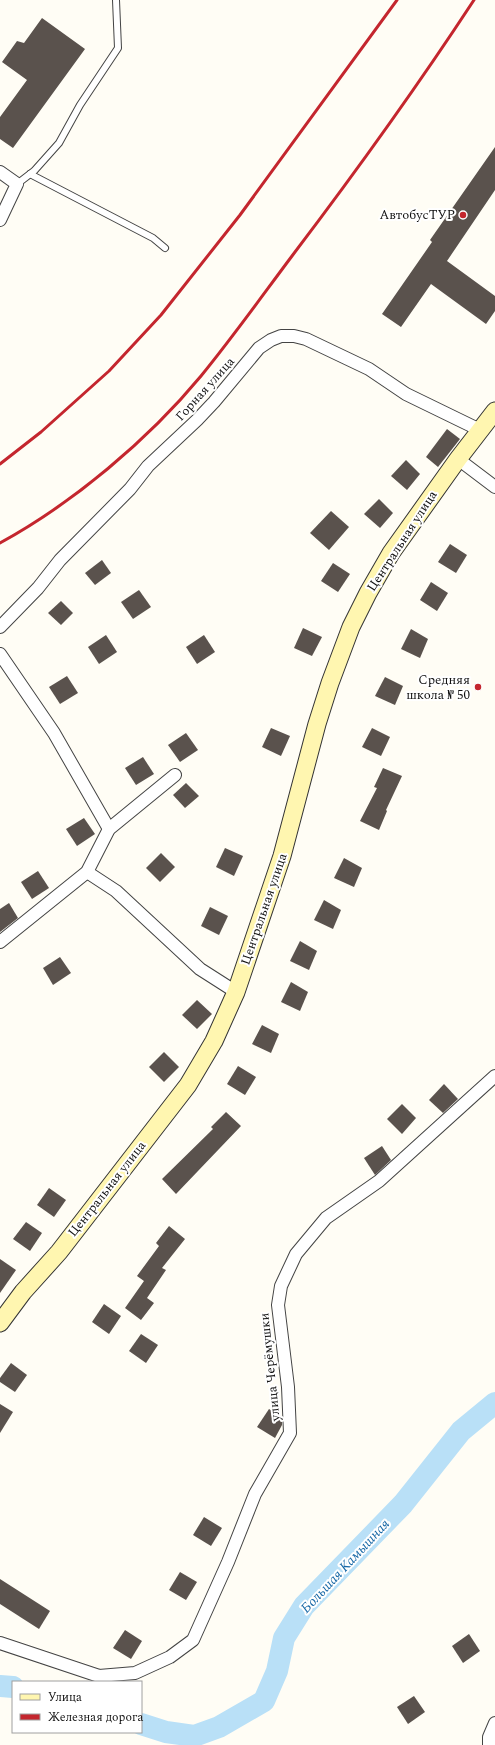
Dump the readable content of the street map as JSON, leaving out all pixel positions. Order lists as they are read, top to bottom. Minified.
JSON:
{"streets":{"street":["Горная улица","Центральная улица","улица Черёмушки"]},"crossings":[["Горная улица","Центральная улица"]],"water":["Большая Камышная"],"places":["АвтобусТУР","Средняя школа № 50"],"legend":["Улица","Железная дорога"]}
